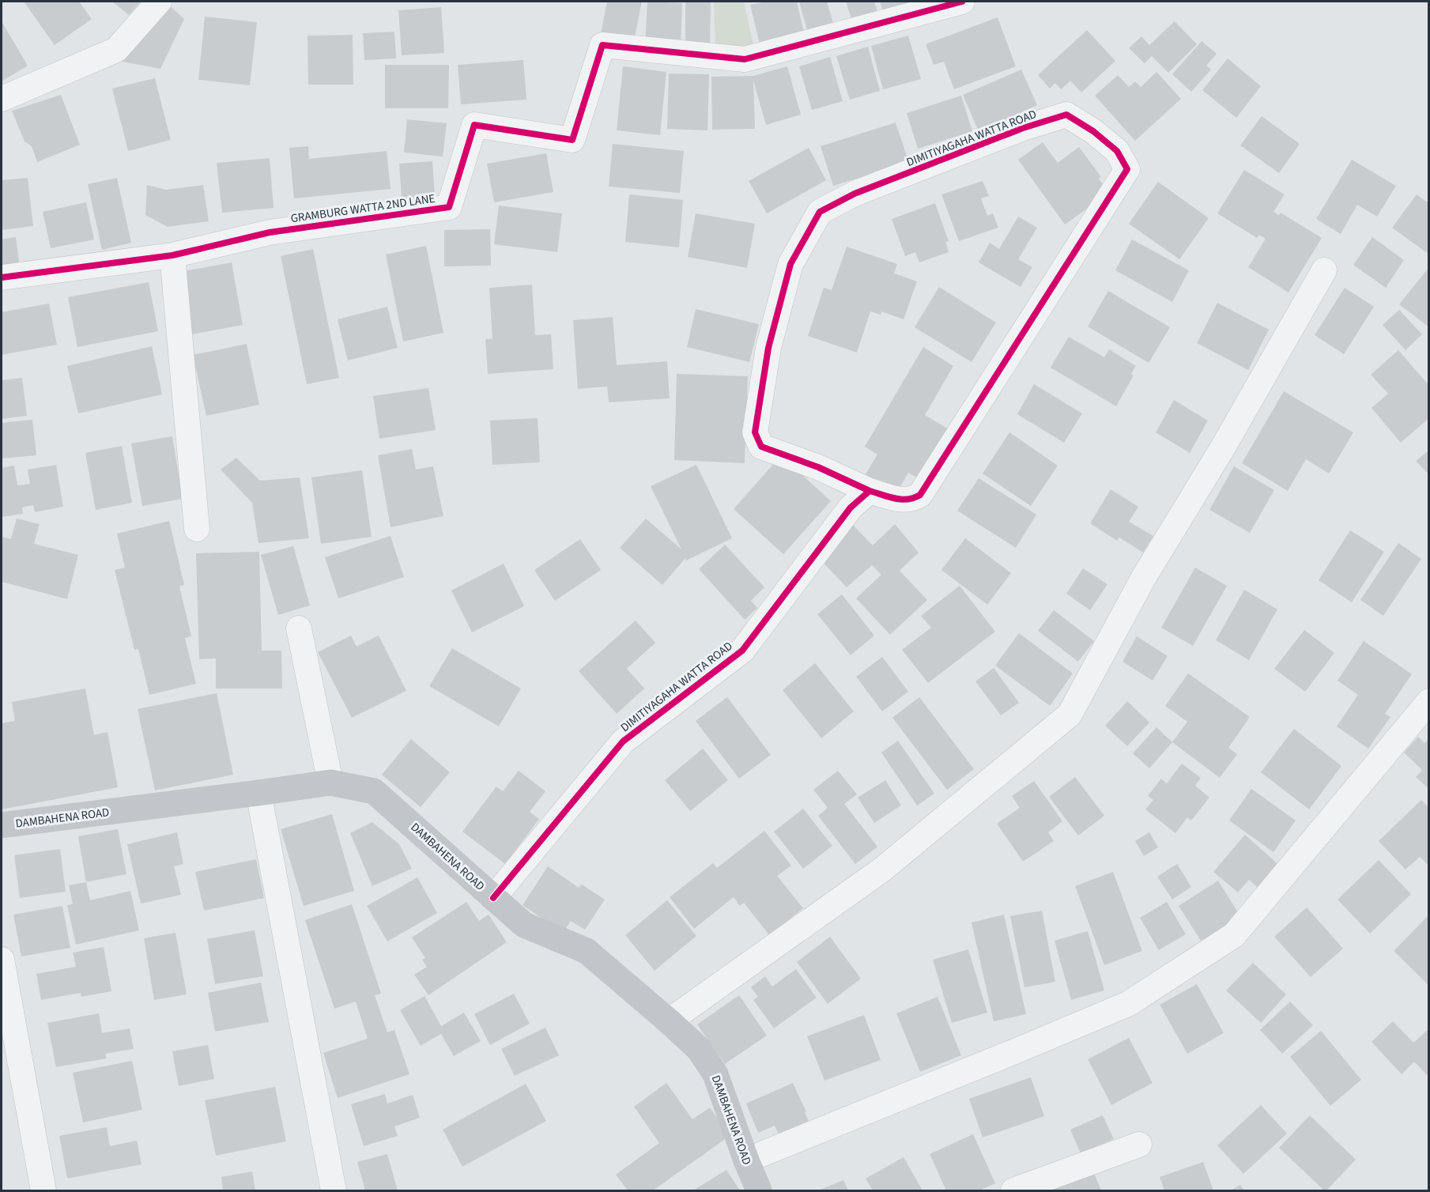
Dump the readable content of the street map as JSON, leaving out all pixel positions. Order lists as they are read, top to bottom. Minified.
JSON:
{"streets":{"street":["DIMITIYAGAHA WATTA ROAD","GRAMBURG WATTA 2ND LANE","DAMBAHENA ROAD"]},"crossings":[["DIMITIYAGAHA WATTA ROAD","DAMBAHENA ROAD"]]}
